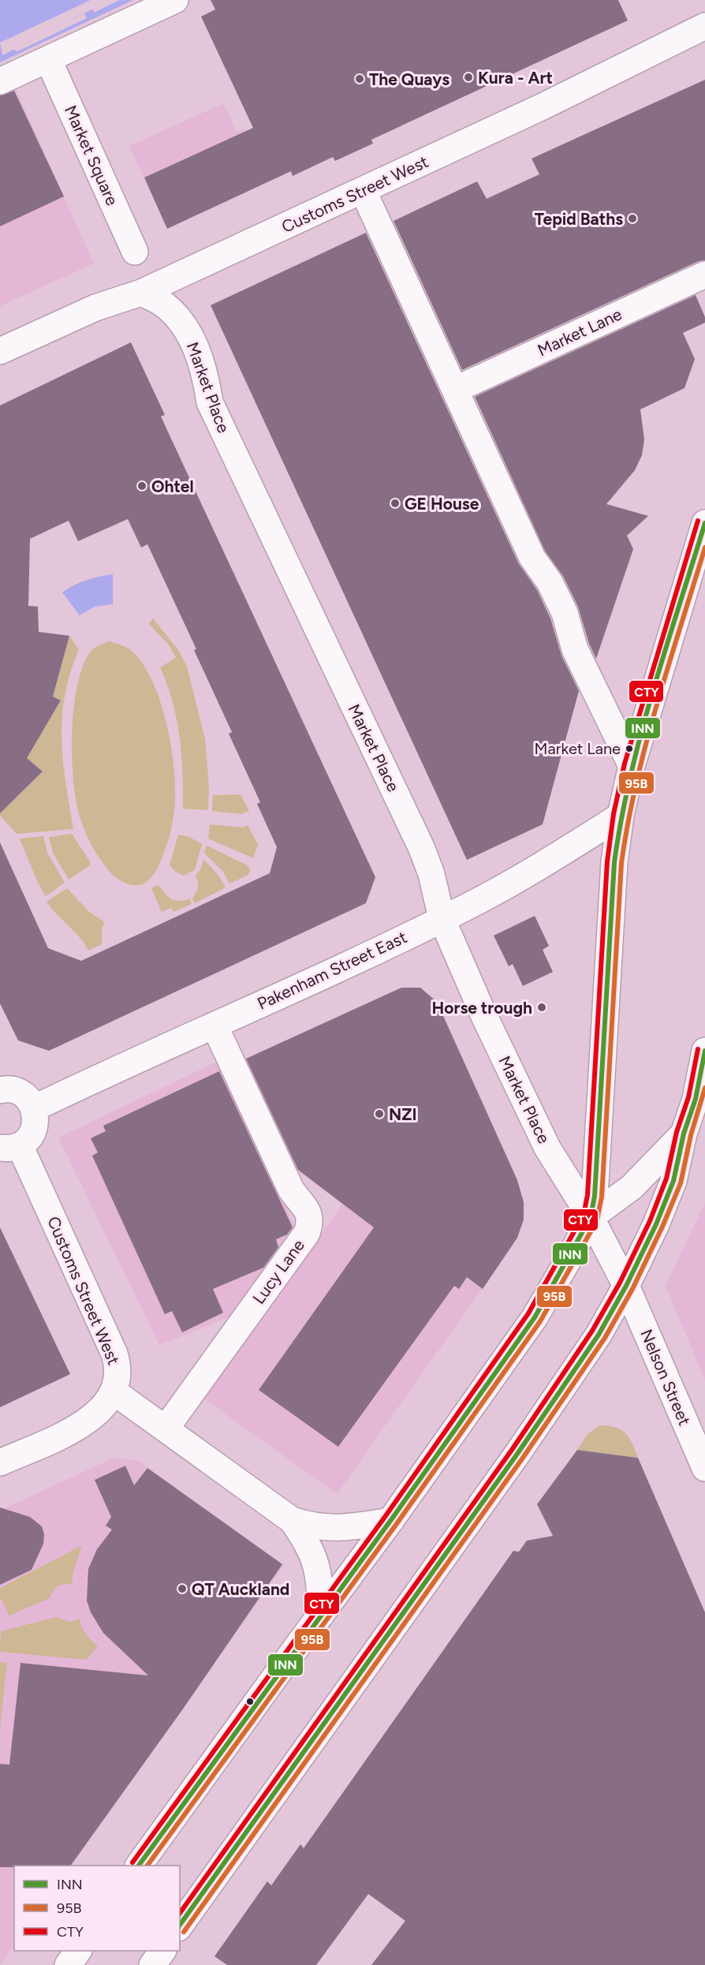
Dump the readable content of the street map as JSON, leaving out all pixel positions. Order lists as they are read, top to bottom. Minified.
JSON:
{"streets":{"street":["Market Square","Customs Street West","Market Lane","Market Place","Pakenham Street East","Lucy Lane","Nelson Street"]},"crossings":[["Customs Street West","Market Place"],["Market Place","Pakenham Street East"],["Market Place","Nelson Street"],["Pakenham Street East","Lucy Lane"]],"places":["Kura - Art","The Quays","Tepid Baths","Ohtel","GE House","Market Lane","Horse trough","NZI","QT Auckland"],"lines":["transit line CTY","transit line INN","transit line 95B"],"legend":["INN","95B","CTY"]}
